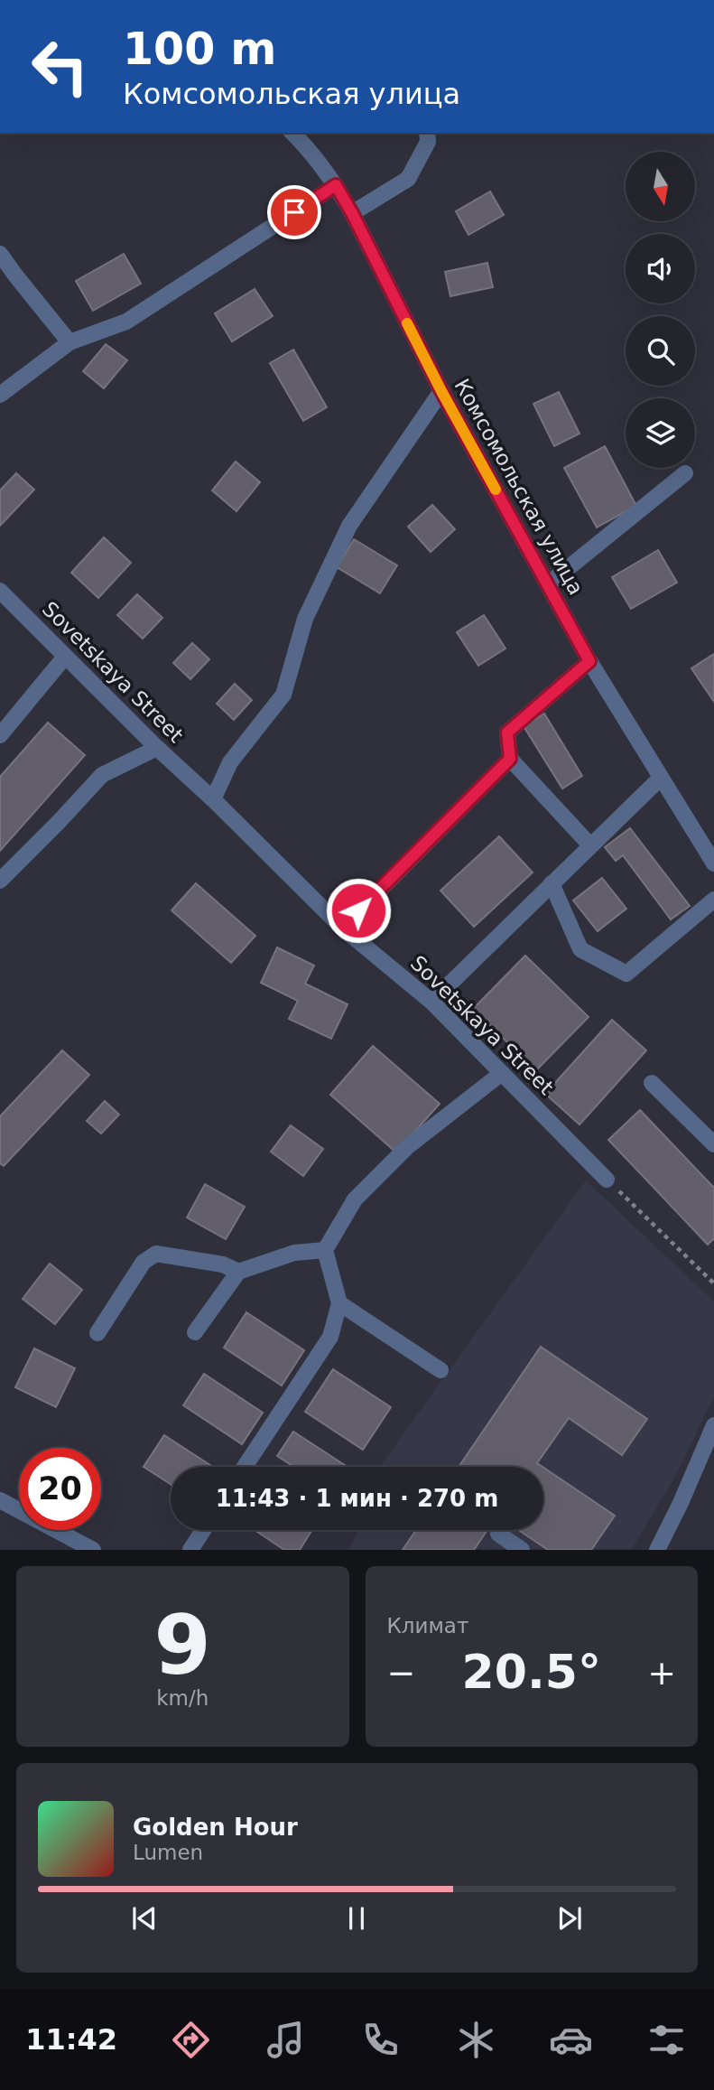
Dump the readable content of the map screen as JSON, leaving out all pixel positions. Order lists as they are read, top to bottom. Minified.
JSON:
{"streets":{"street":["Комсомольская улица","Sovetskaya Street"]},"north":"bottom","page":{"turn":["100 m","Комсомольская улица"],"limit":"20","trip":"11:43 · 1 мин · 270 m","tile":[["9","km/h"],"Климат"],"heat":["−","20.5°","+"],"song":["Golden Hour","Lumen"],"tabs":"11:42"}}
